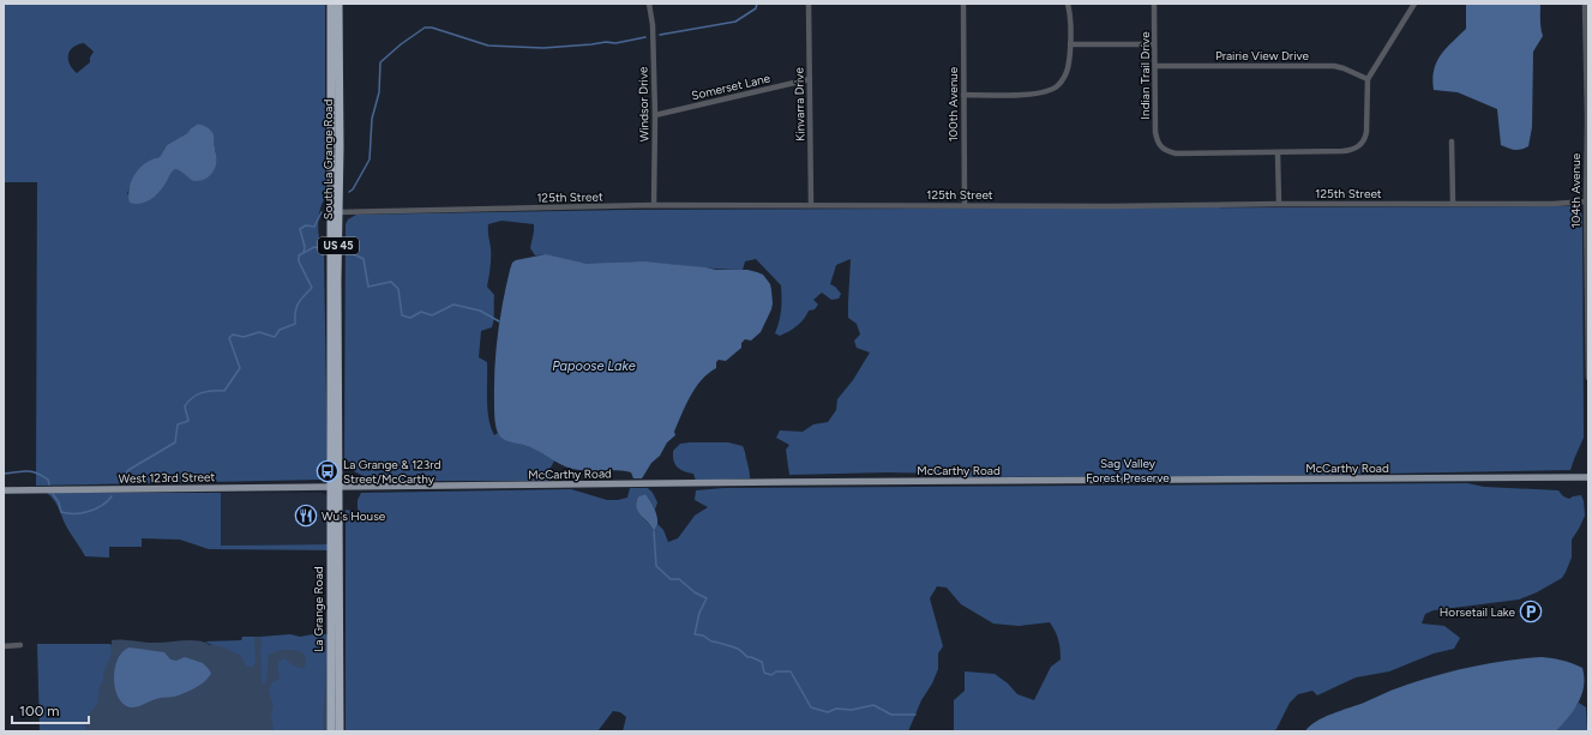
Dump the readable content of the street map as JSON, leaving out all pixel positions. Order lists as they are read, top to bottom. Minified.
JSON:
{"streets":{"highway":["South La Grange Road","US 45","La Grange Road"],"main road":["McCarthy Road","West 123rd Street"],"street":["Prairie View Drive","Indian Trail Drive","Somerset Lane","Windsor Drive","Kinvarra Drive","100th Avenue","104th Avenue","125th Street"]},"crossings":[["Prairie View Drive","Indian Trail Drive"],["Somerset Lane","Windsor Drive"],["Somerset Lane","Kinvarra Drive"],["Windsor Drive","125th Street"],["Kinvarra Drive","125th Street"],["100th Avenue","125th Street"],["South La Grange Road","125th Street"],["South La Grange Road","McCarthy Road"],["South La Grange Road","West 123rd Street"],["South La Grange Road","La Grange Road"],["104th Avenue","125th Street"],["McCarthy Road","West 123rd Street"],["McCarthy Road","La Grange Road"],["West 123rd Street","La Grange Road"]],"water":["Papoose Lake"],"parks":["Sag Valley Forest Preserve"],"places":{"bus stop":["La Grange & 123rd Street/McCarthy"],"restaurant":["Wu's House"],"parking":["Horsetail Lake"]},"scale_bar":"100 m"}
